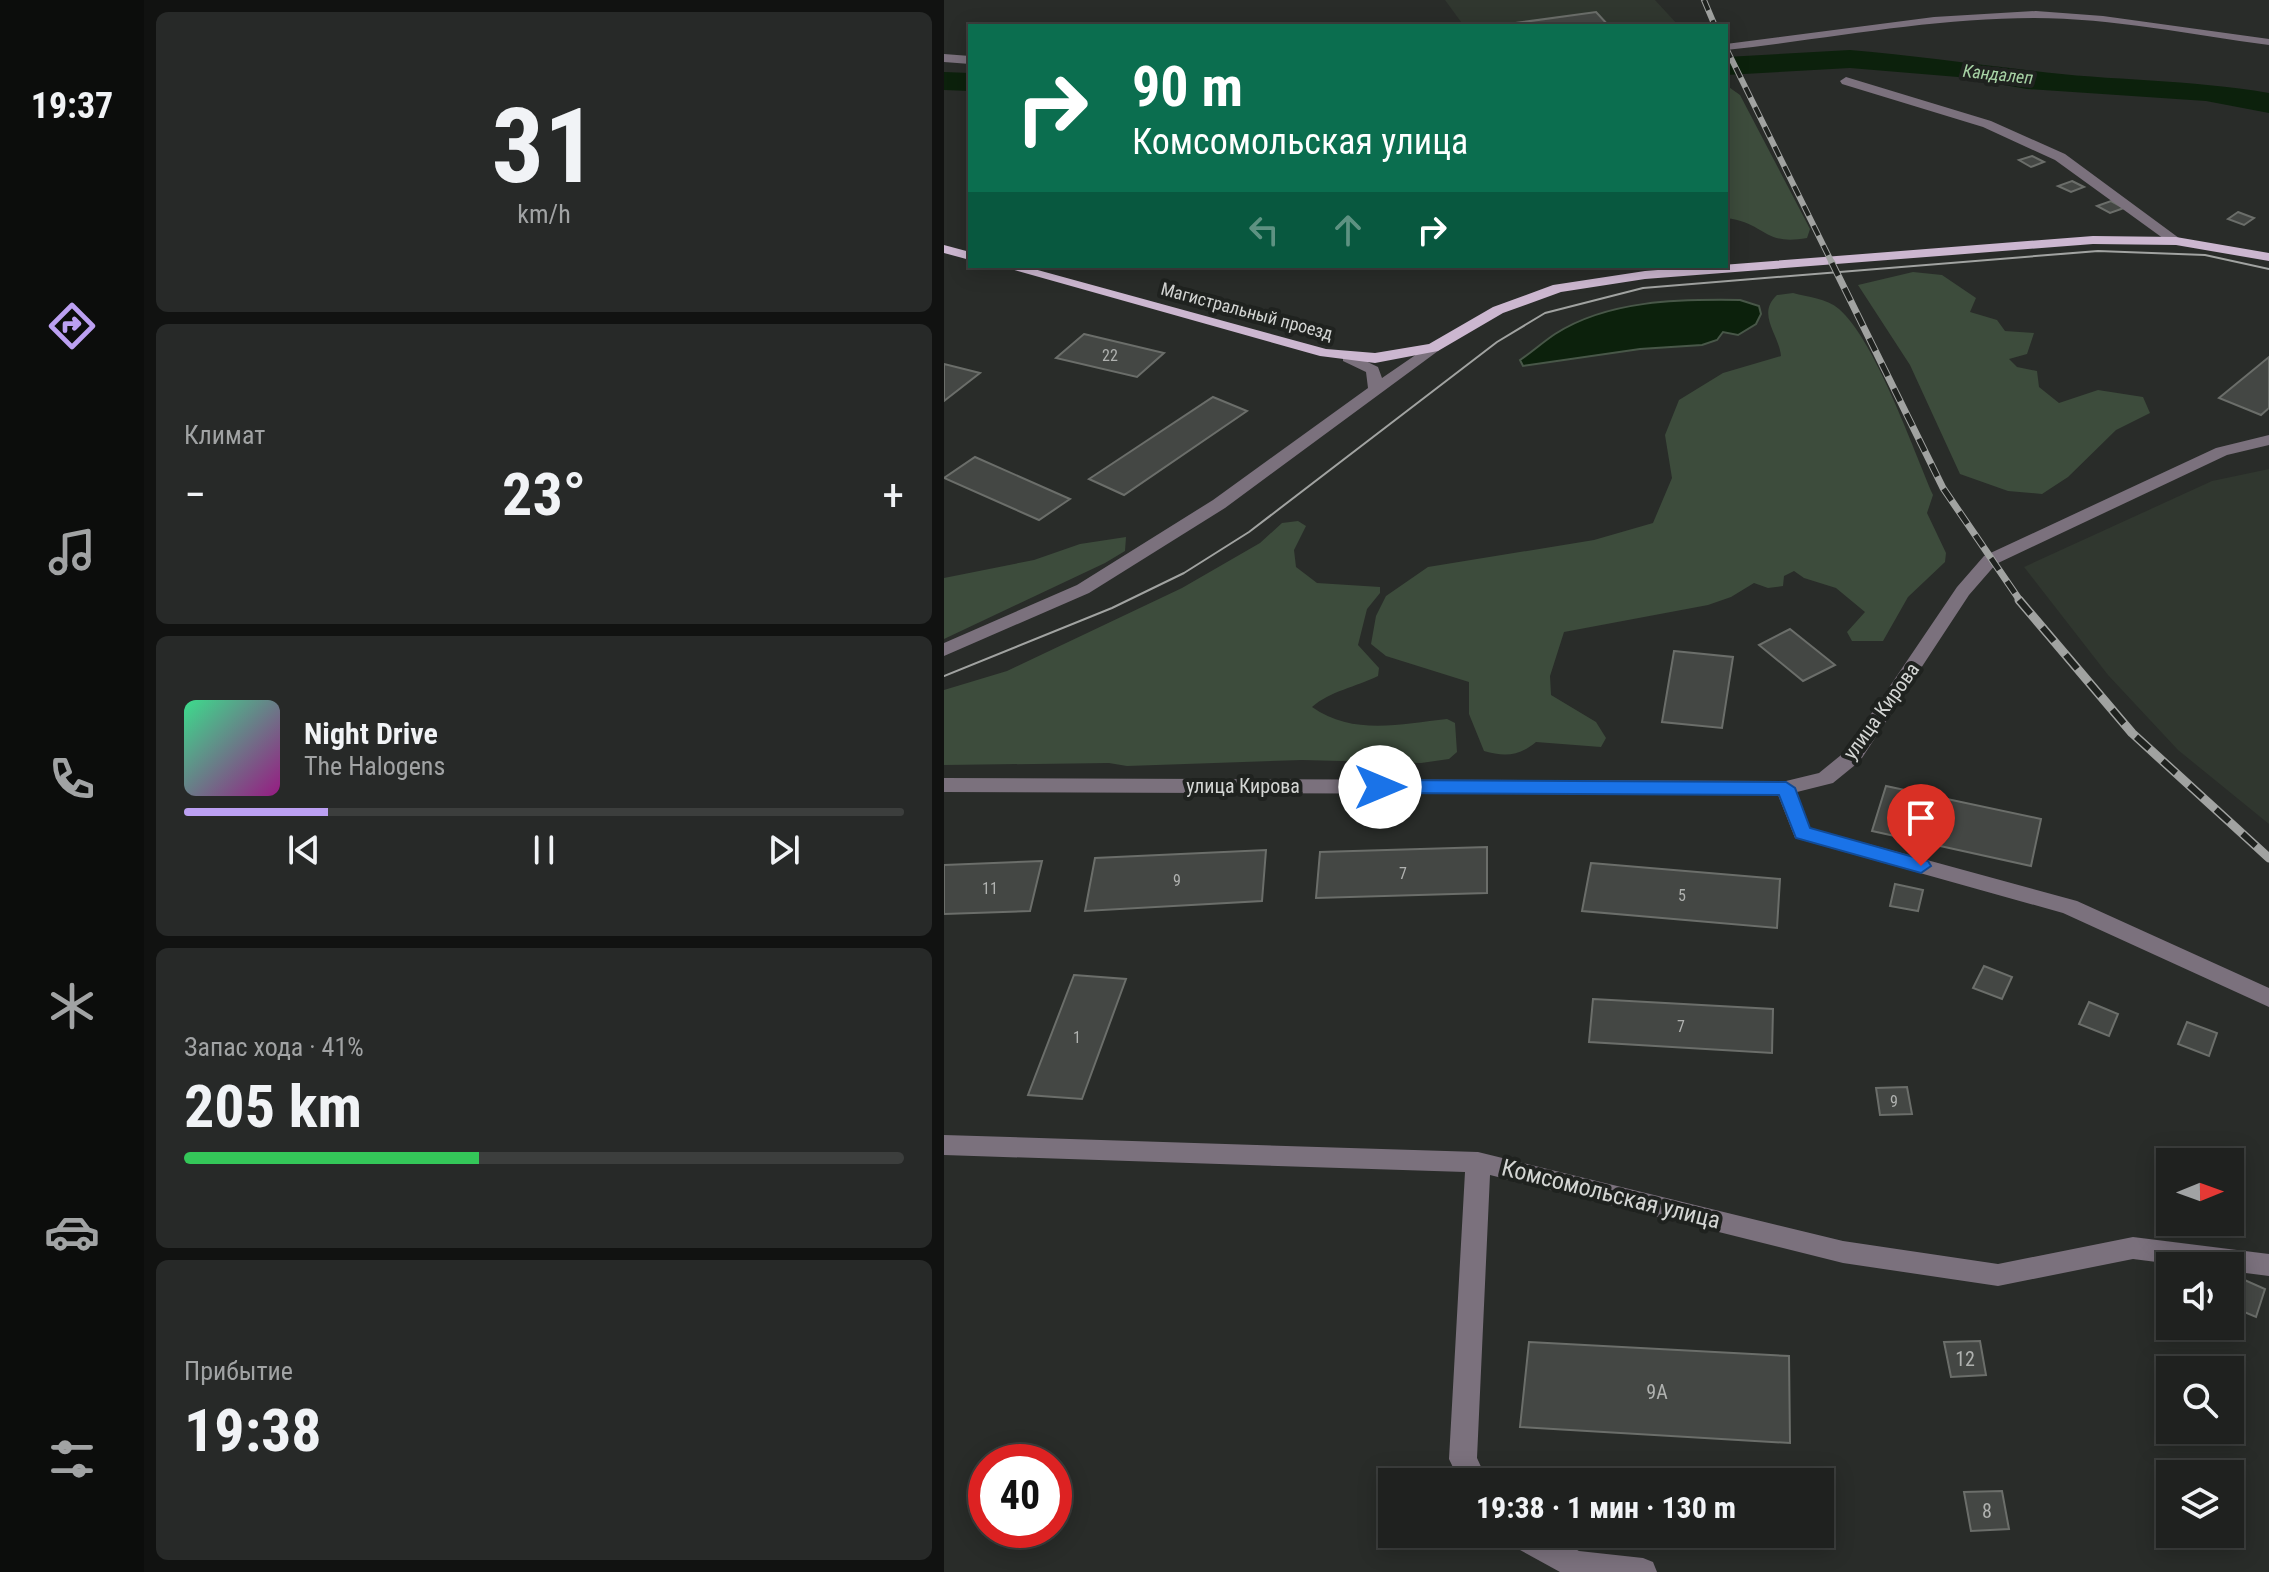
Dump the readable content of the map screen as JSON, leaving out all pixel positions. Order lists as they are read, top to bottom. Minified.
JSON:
{"streets":{"main road":["Магистральный проезд"],"street":["улица Кирова","Комсомольская улица"]},"water":["Кандалеп"],"house_numbers":["22","7","9","11","5","7","1","9","12","9А","8"],"north":"right","page":{"tabs":"19:37","tile":[["31","km/h"],"Климат",["Запас хода · 41%","205 km"],["Прибытие","19:38"]],"turn":["90 m","Комсомольская улица"],"heat":["−","23°","+"],"song":["Night Drive","The Halogens"],"limit":"40","trip":"19:38 · 1 мин · 130 m"}}
